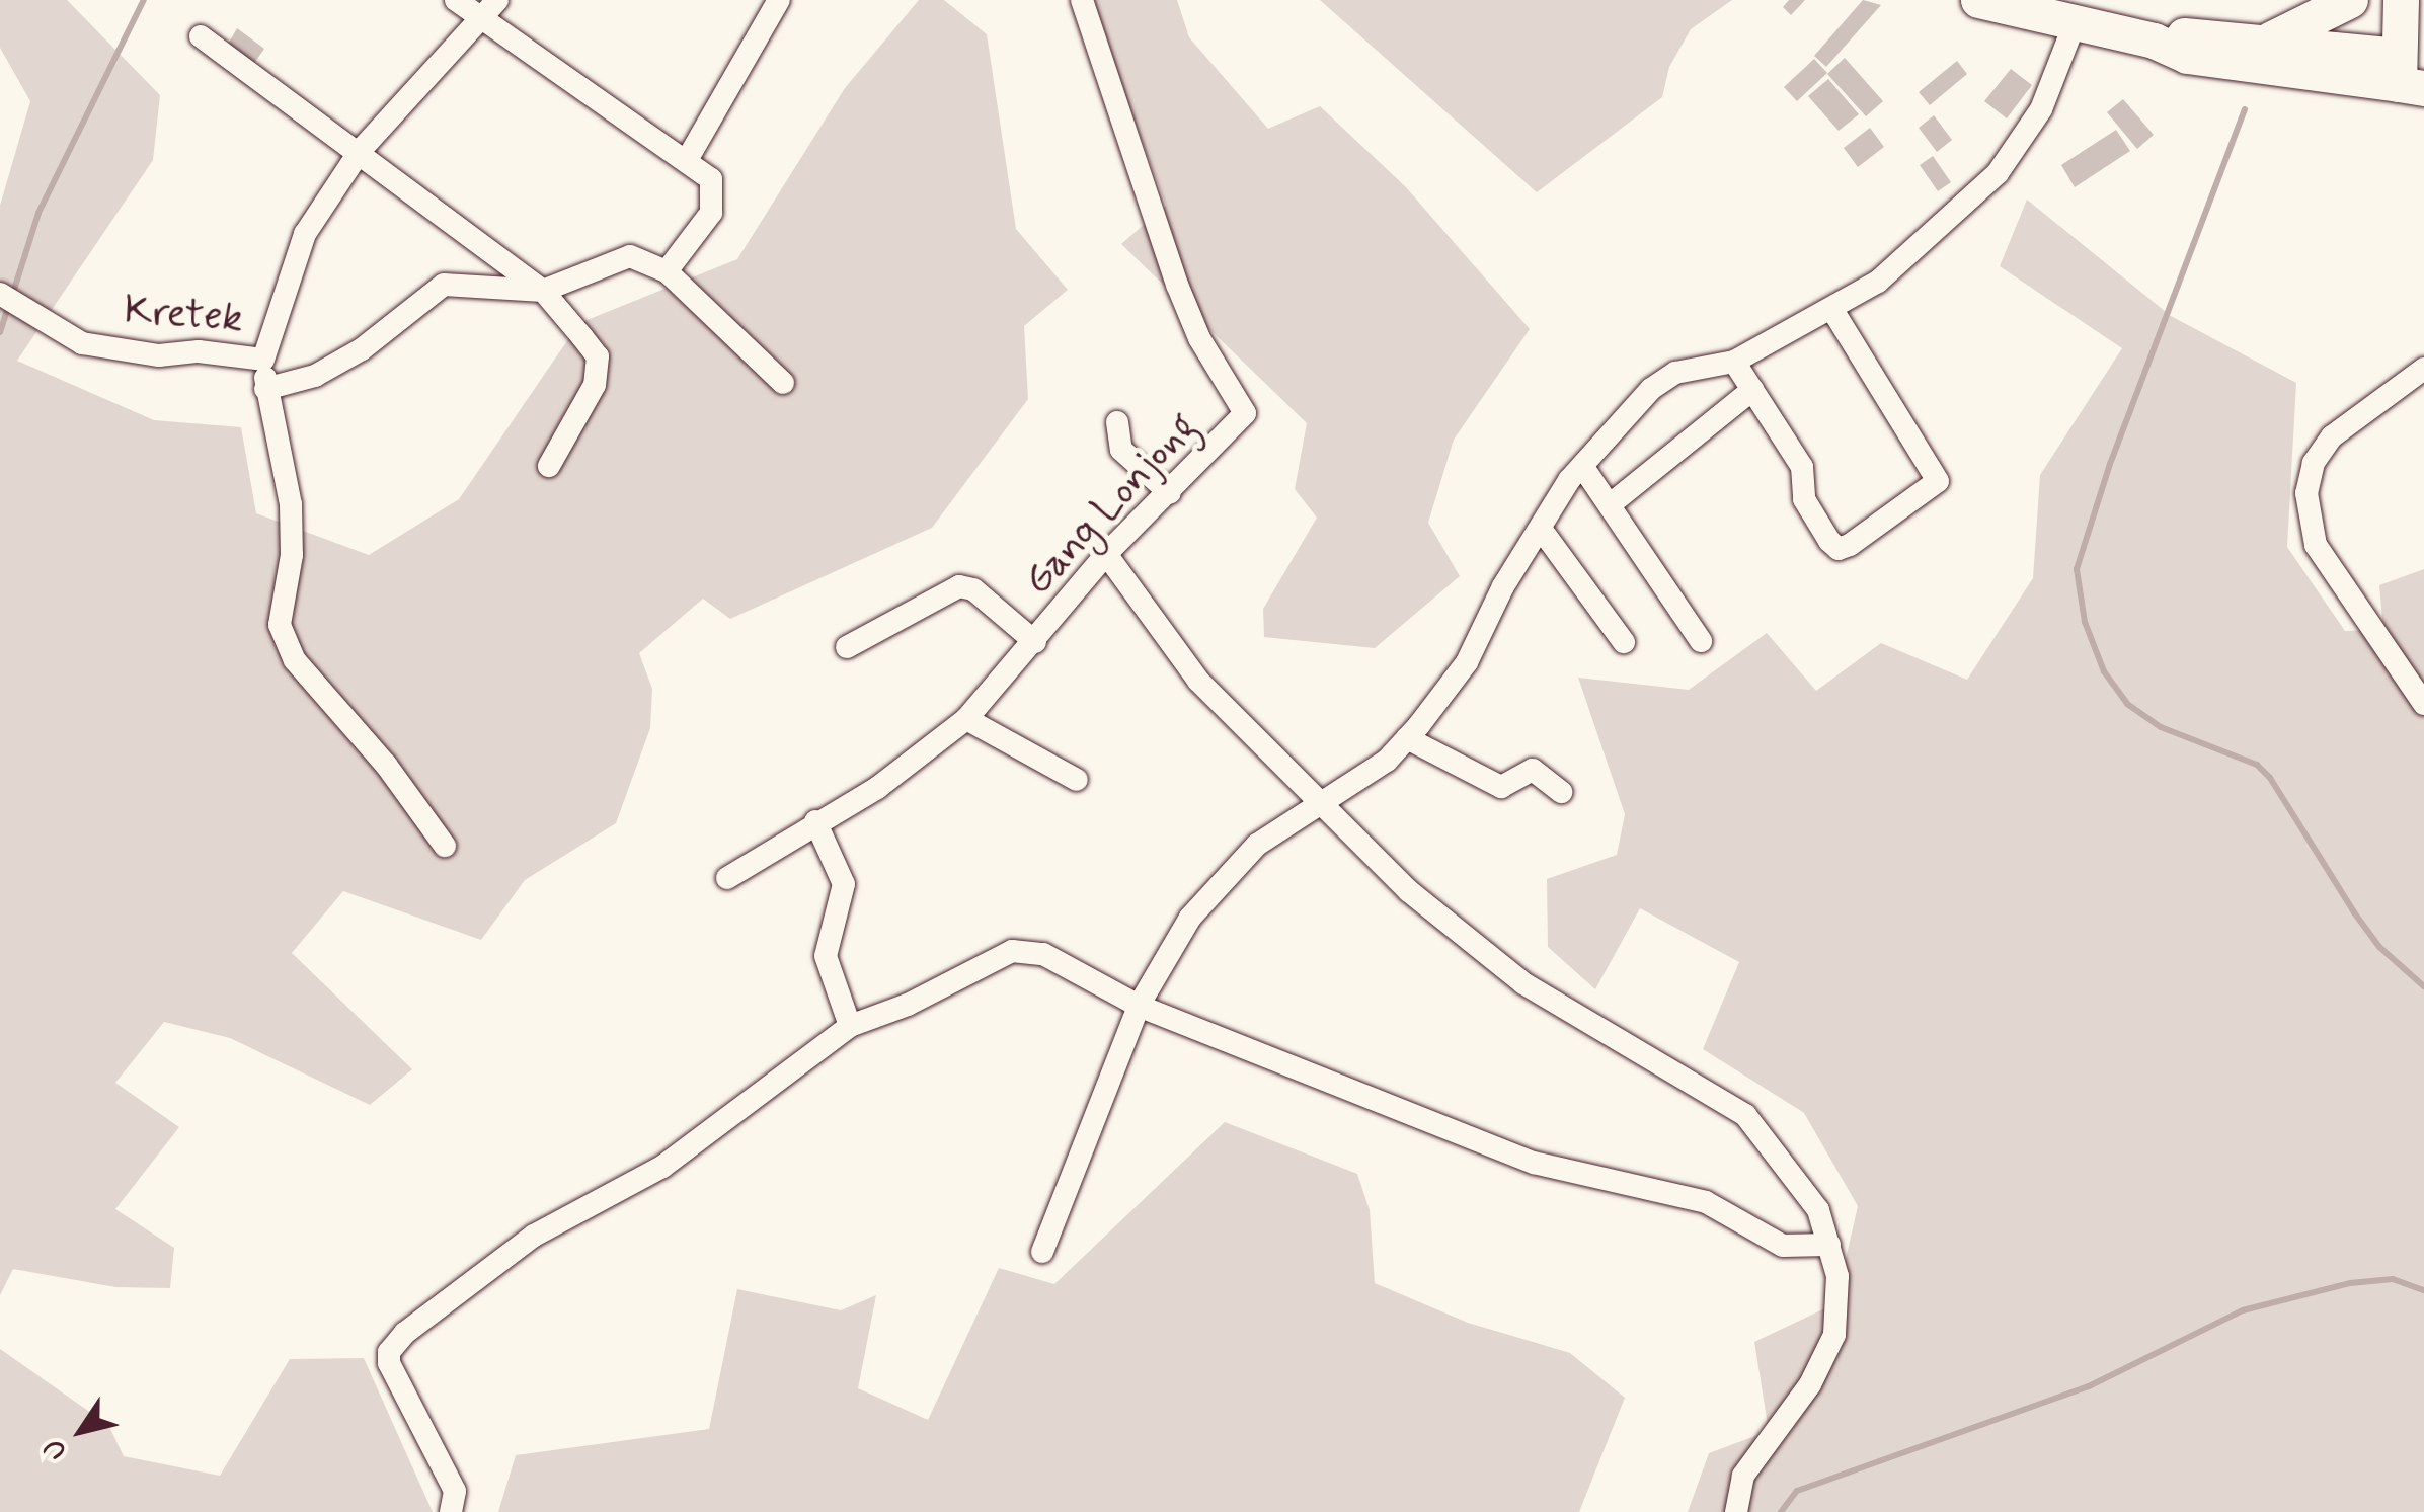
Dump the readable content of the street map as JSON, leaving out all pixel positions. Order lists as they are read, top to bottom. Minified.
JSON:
{"streets":{"street":["Kretek","Gang Lonjong"]},"north":"bottom left"}
